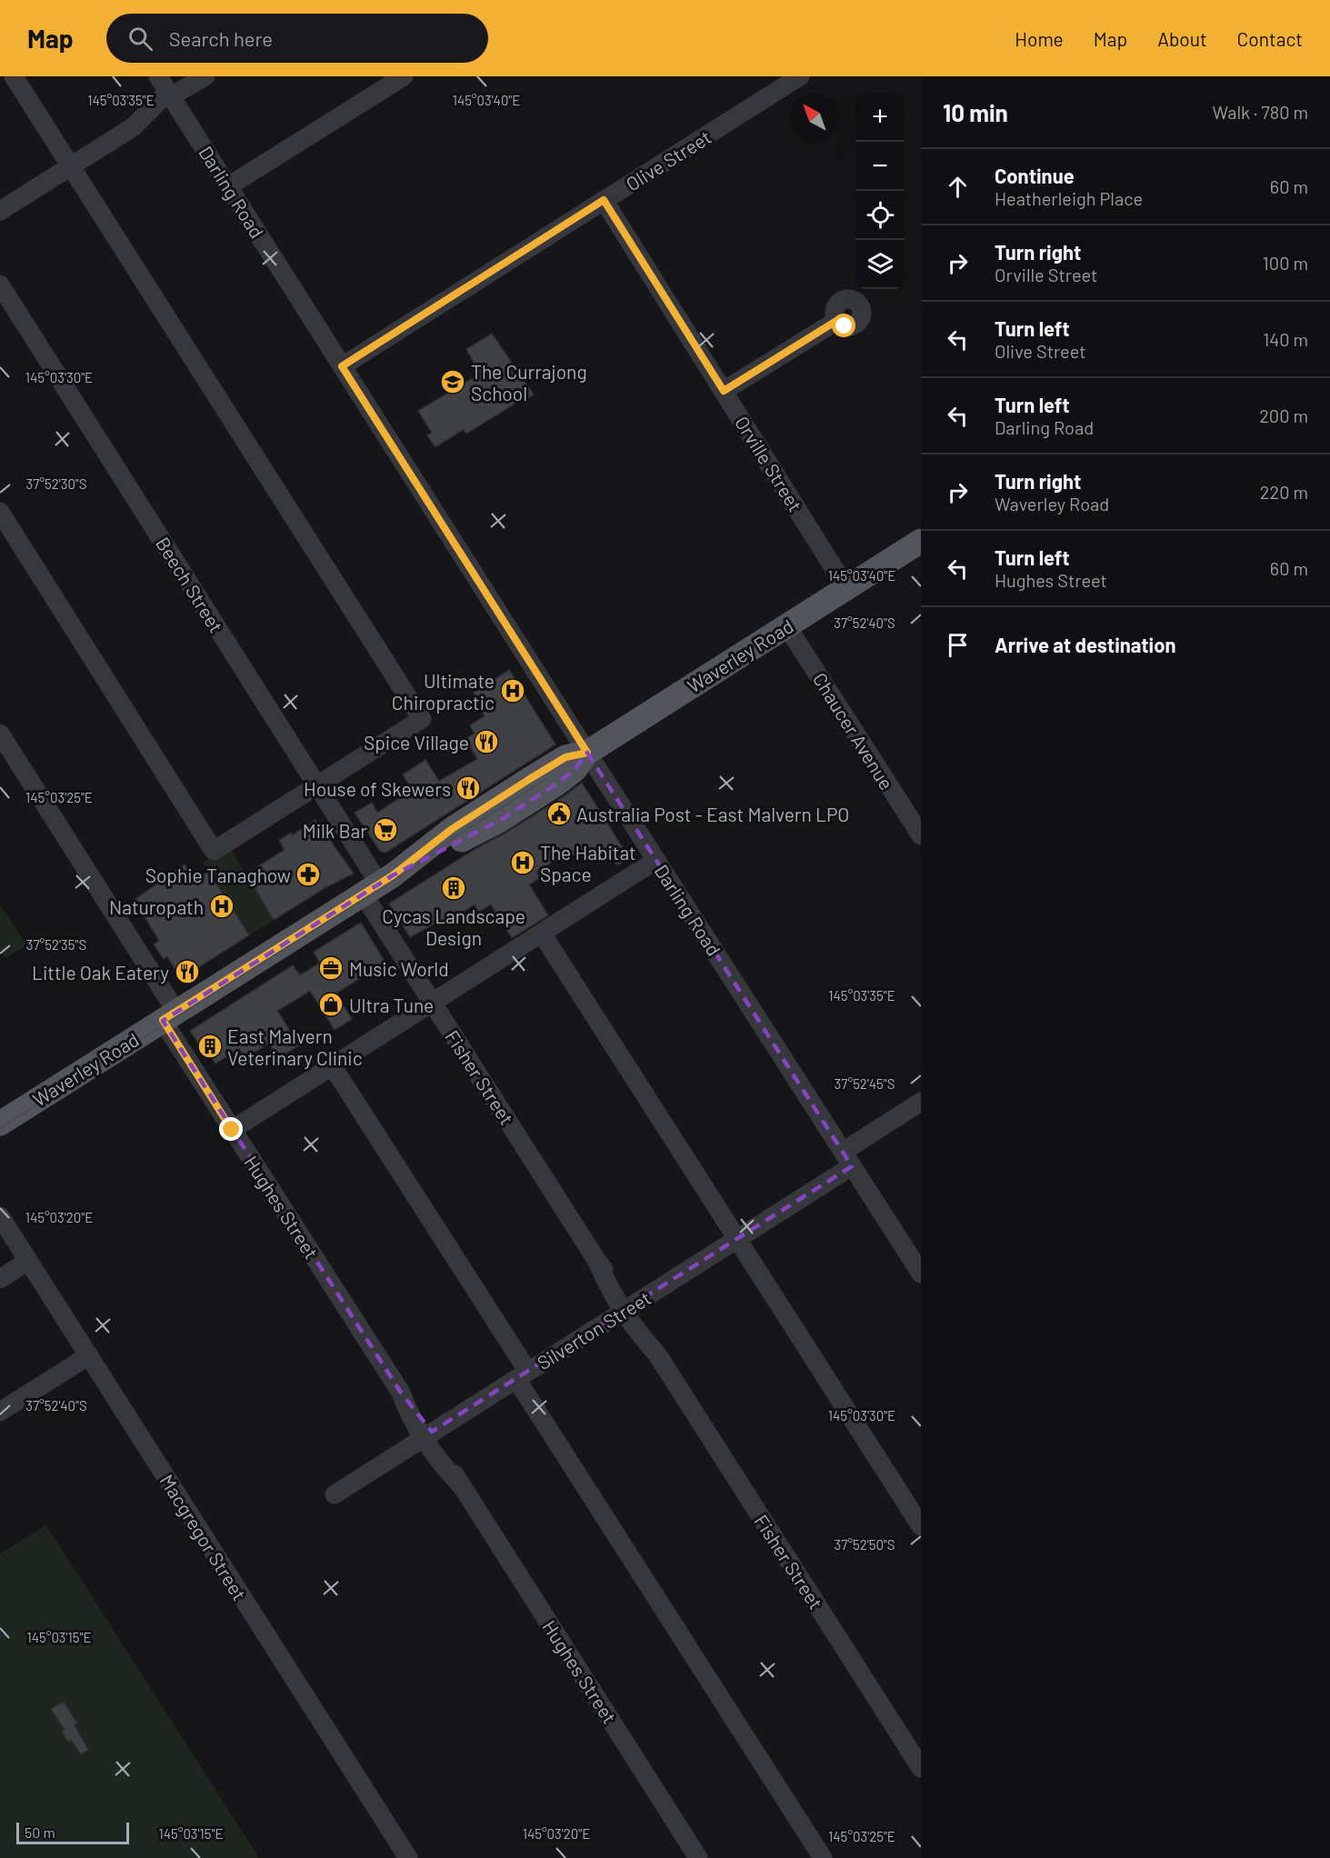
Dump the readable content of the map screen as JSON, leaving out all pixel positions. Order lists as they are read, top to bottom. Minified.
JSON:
{"streets":{"main road":["Waverley Road"],"street":["Olive Street","Darling Road","Orville Street","Beech Street","Chaucer Avenue","Fisher Street","Hughes Street","Silverton Street","Macgregor Street"]},"crossings":[["Olive Street","Darling Road"],["Olive Street","Orville Street"],["Darling Road","Waverley Road"],["Darling Road","Silverton Street"],["Orville Street","Waverley Road"],["Beech Street","Waverley Road"],["Beech Street","Fisher Street"],["Waverley Road","Chaucer Avenue"],["Waverley Road","Fisher Street"],["Waverley Road","Hughes Street"],["Fisher Street","Silverton Street"],["Hughes Street","Silverton Street"]],"places":{"school or university":["The Currajong School"],"hospital":["Ultimate Chiropractic","The Habitat Space","Naturopath"],"restaurant":["Spice Village","House of Skewers","Little Oak Eatery"],"public building":["Australia Post - East Malvern LPO"],"supermarket":["Milk Bar"],"pharmacy":["Sophie Tanaghow"],"building":["Cycas Landscape Design","East Malvern Veterinary Clinic"],"office":["Music World"],"shop":["Ultra Tune"]},"scale_bar":"50 m","north":"top left","page":{"header":"Map","search":"Search here","nav":["Home","Map","About","Contact"],"heading":["10 min","Walk · 780 m"],"map_buttons":["+","−"],"list":[["Continue","Heatherleigh Place","60 m"],["Turn right","Orville Street","100 m"],["Turn left","Olive Street","140 m"],["Turn left","Darling Road","200 m"],["Turn right","Waverley Road","220 m"],["Turn left","Hughes Street","60 m"],"Arrive at destination"],"scale":"50 m"},"coordinates":["145°03'35\"E","145°03'40\"E","145°03'30\"E","37°52'30\"S","37°52'40\"S","145°03'25\"E","37°52'35\"S","37°52'45\"S","145°03'20\"E","37°52'50\"S","145°03'15\"E"]}
